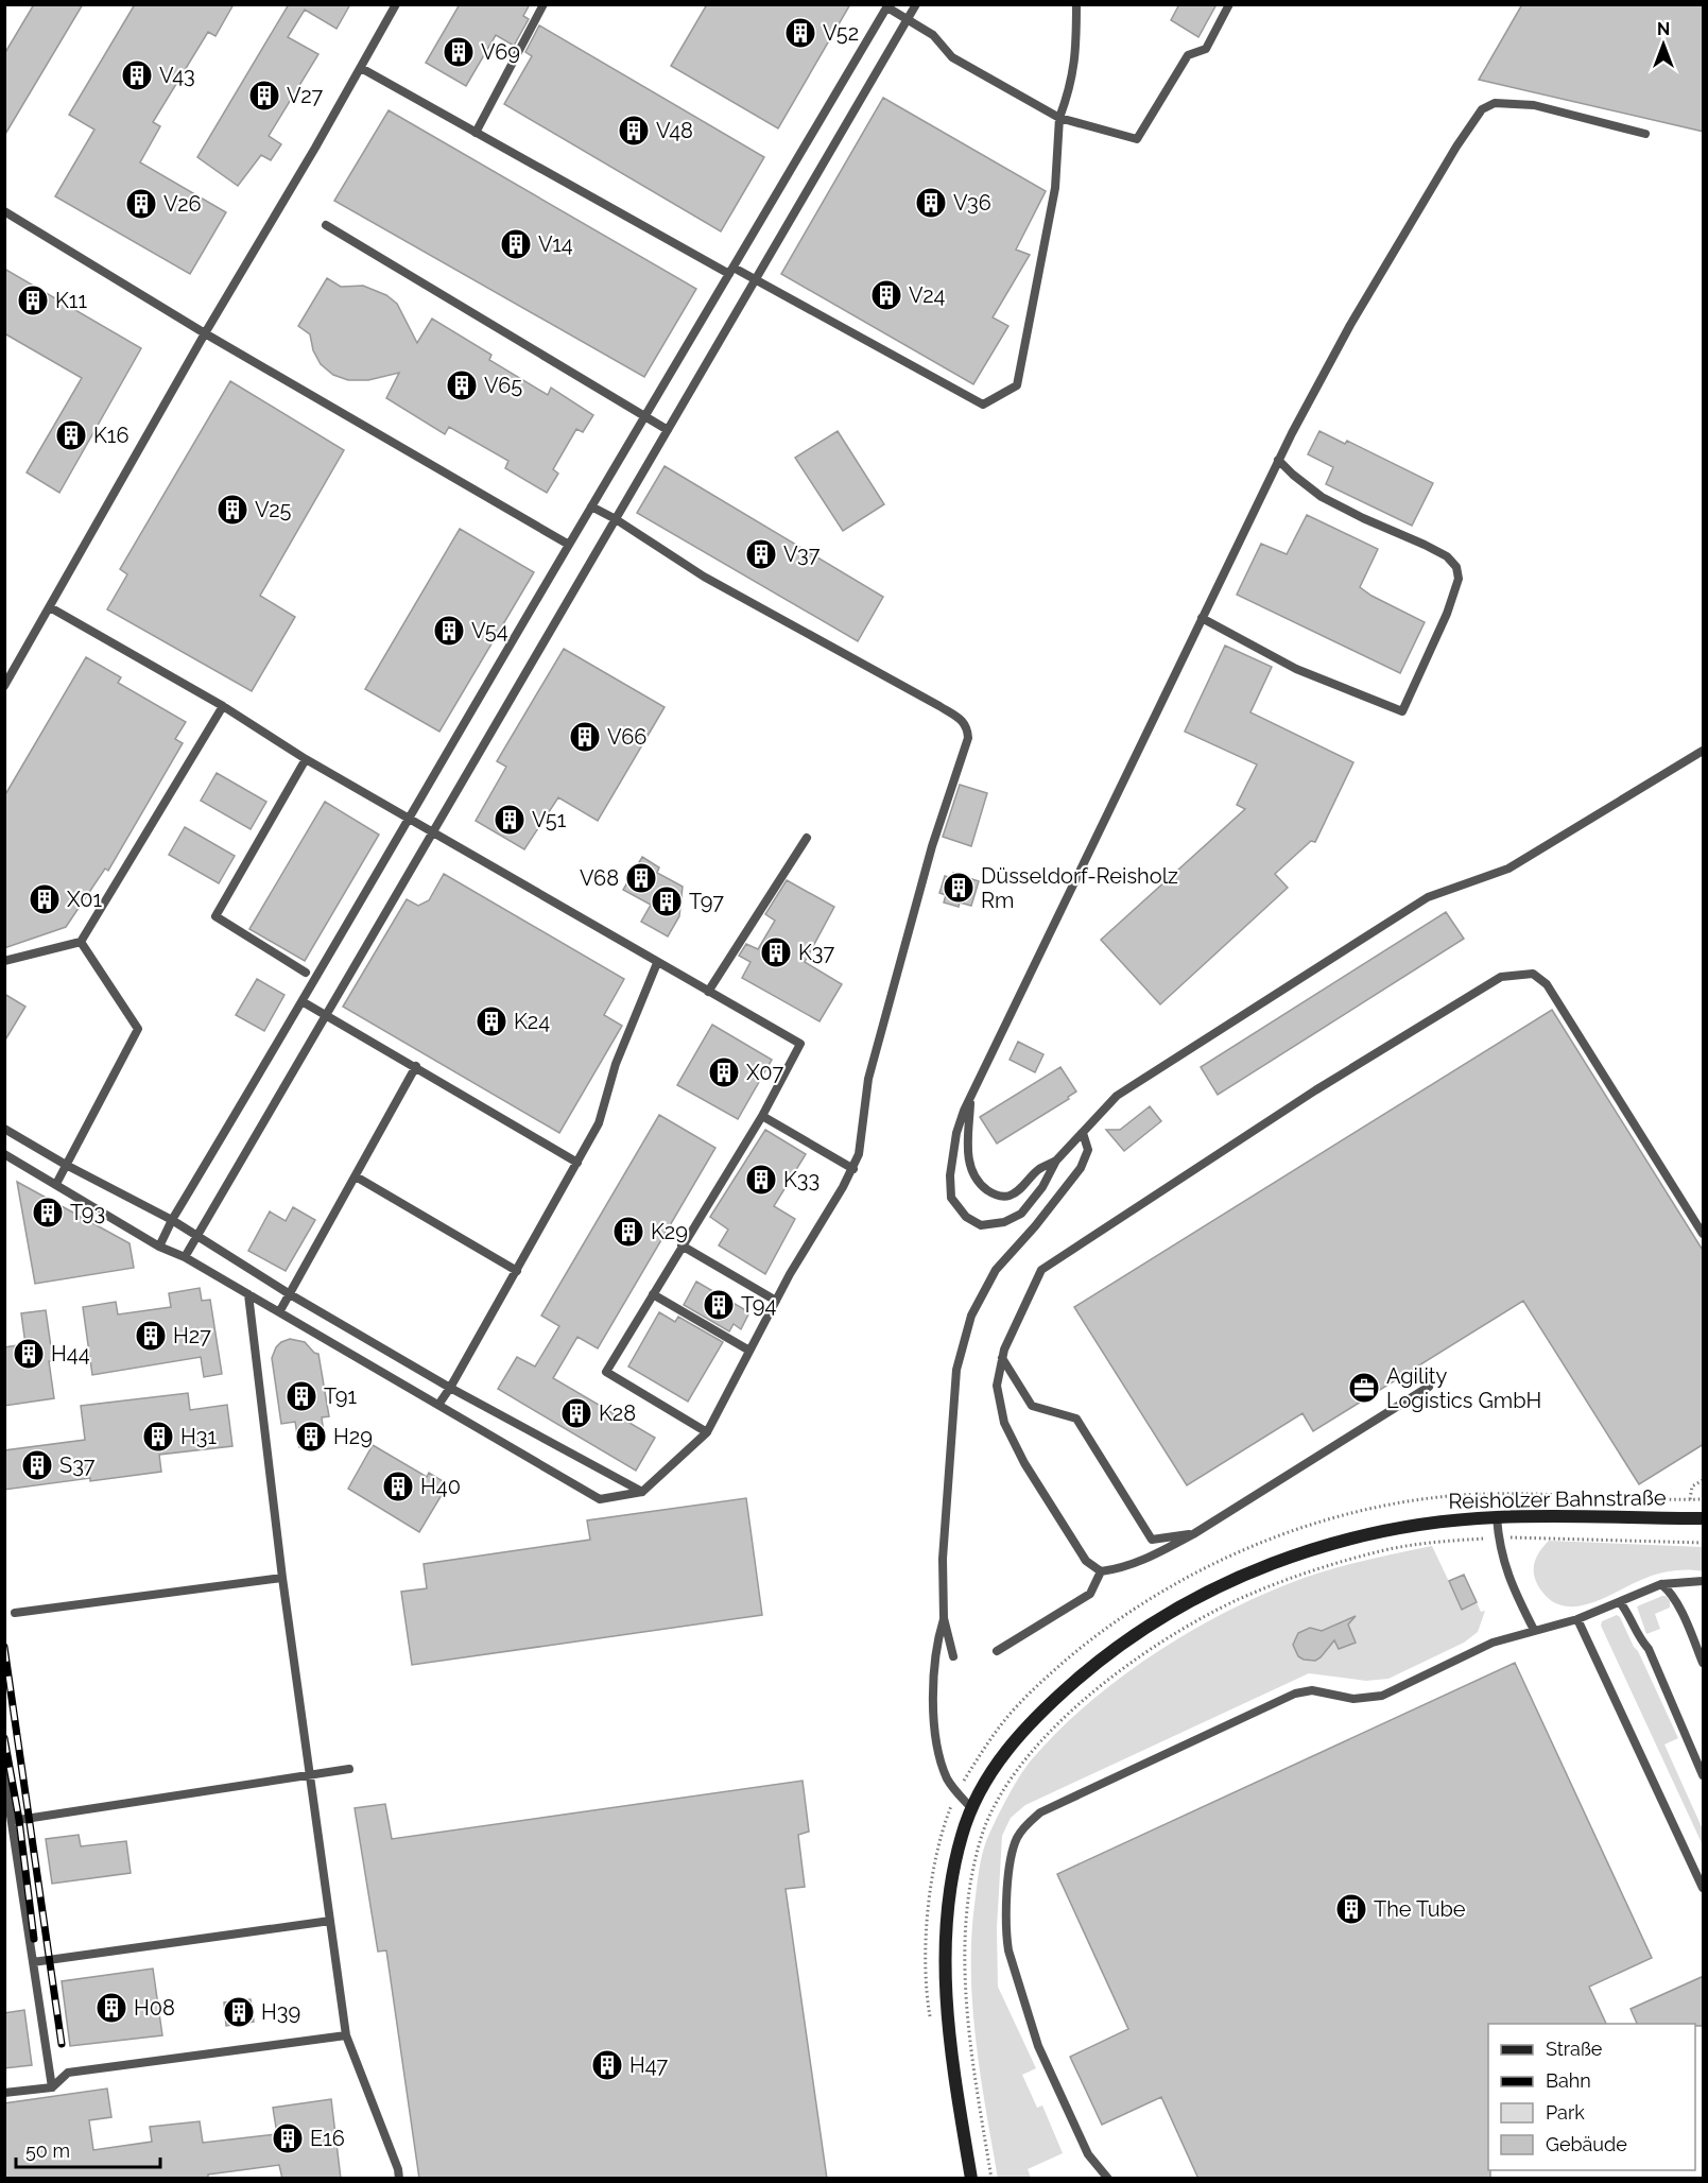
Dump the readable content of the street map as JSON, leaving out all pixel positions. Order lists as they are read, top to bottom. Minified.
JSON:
{"streets":{"main road":["Reisholzer Bahnstraße"]},"places":{"building":["V52","V69","V43","V27","V48","V36","V26","V14","V24","K11","V65","K16","V25","V37","V54","V66","V51","V68","Düsseldorf-Reisholz Rm","X01","T97","K37","K24","X07","K33","T93","K29","T94","H27","H44","T91","K28","H31","H29","S37","H40","The Tube","H08","H39","H47","E16"],"office":["Agility Logistics GmbH"]},"legend":["Straße","Bahn","Park","Gebäude"],"scale_bar":"50 m","north":"top"}
